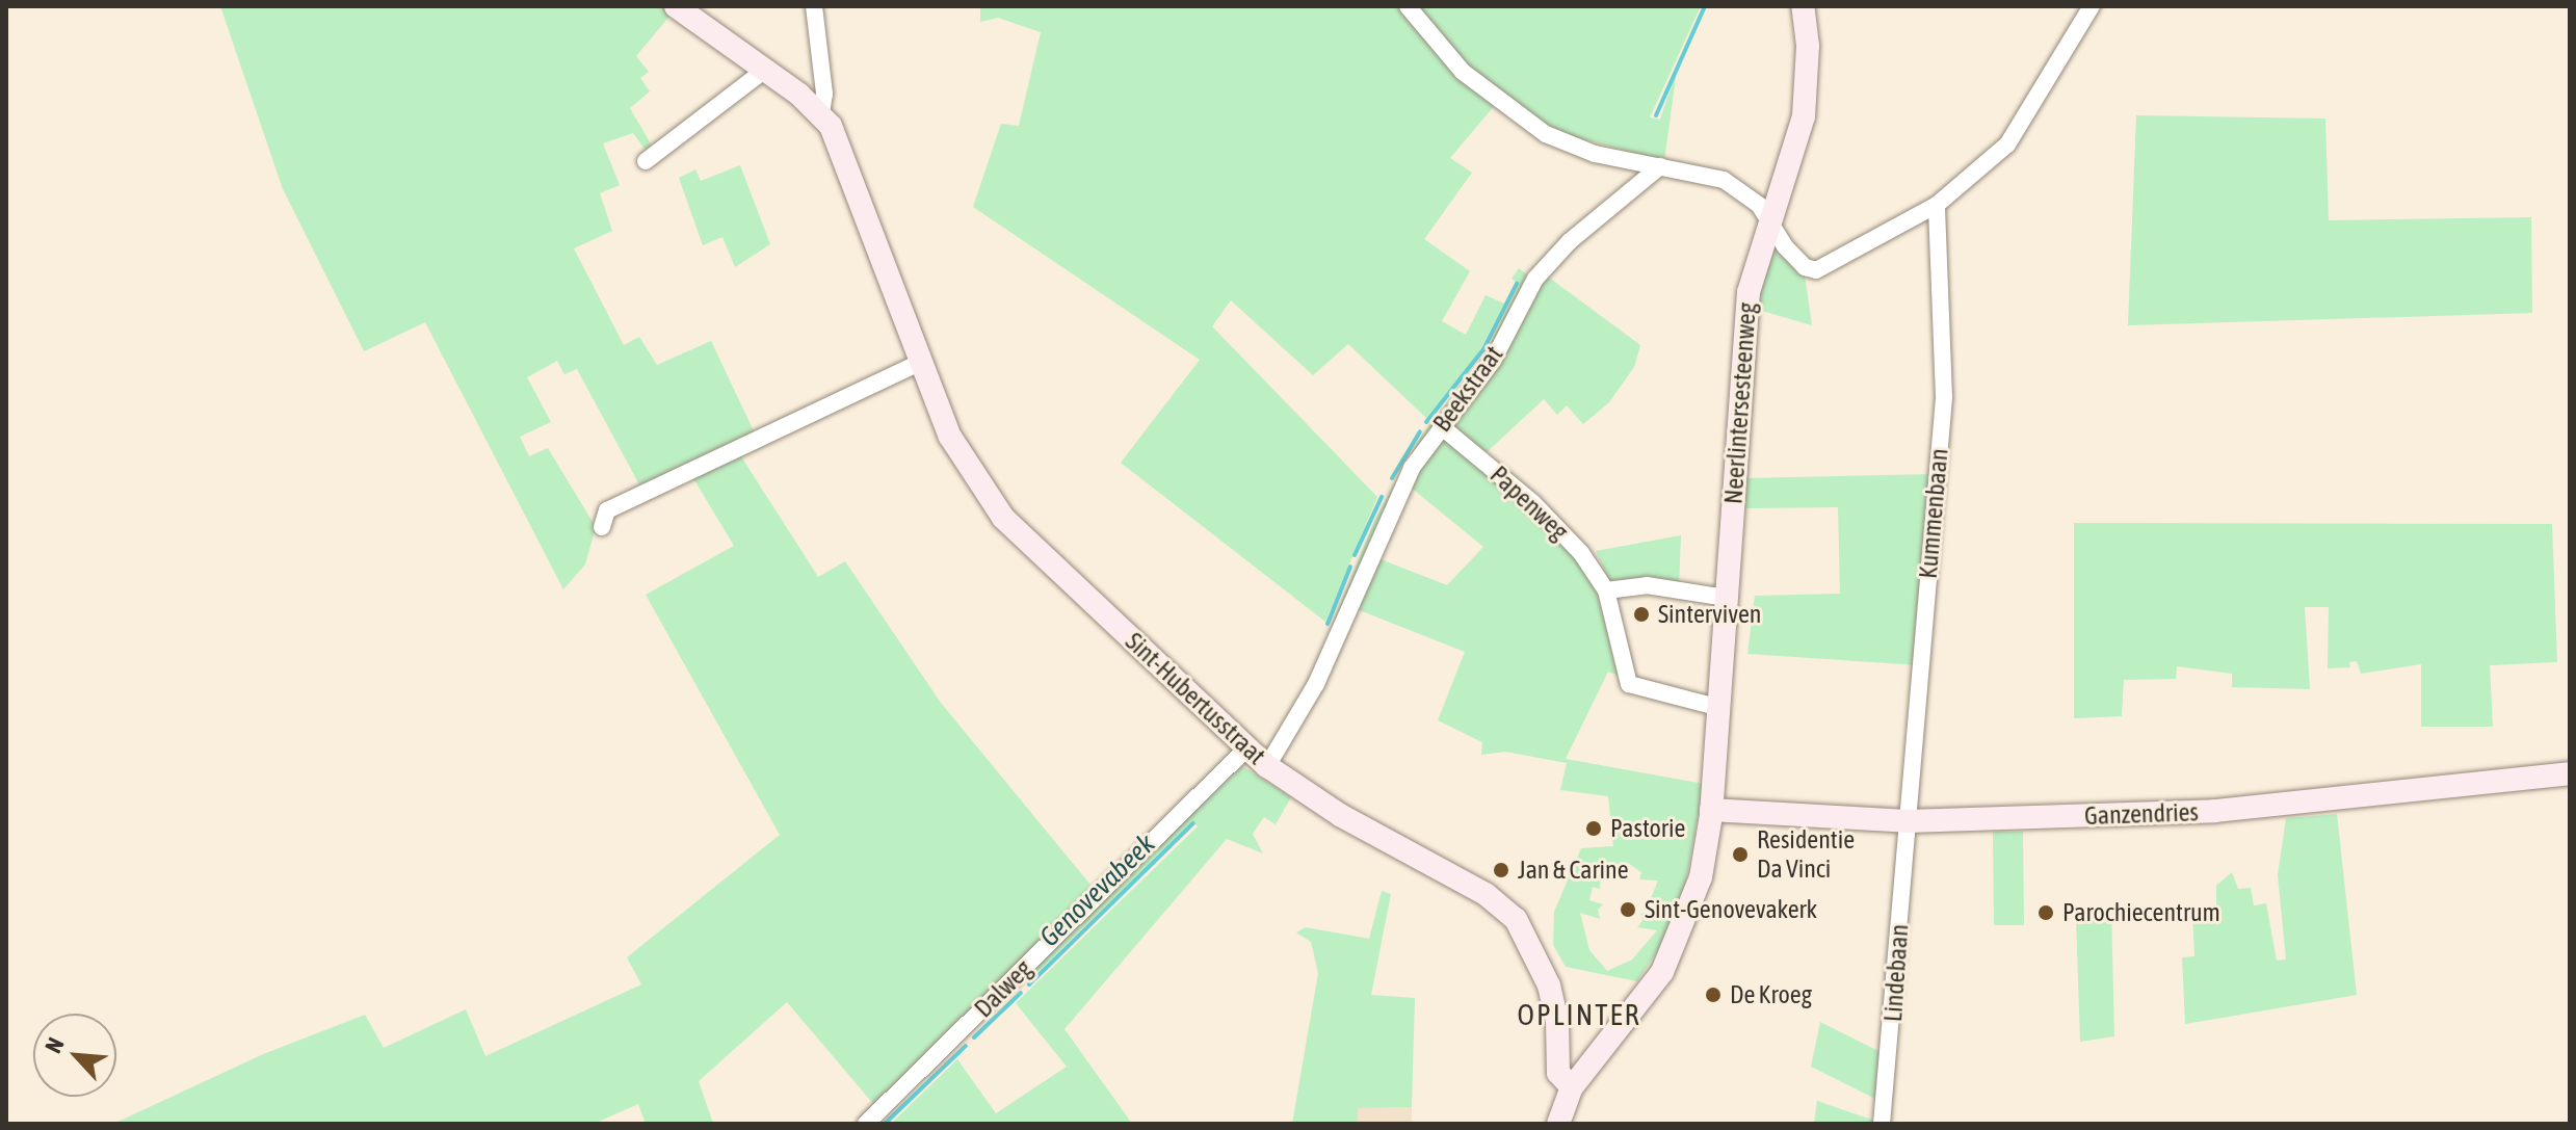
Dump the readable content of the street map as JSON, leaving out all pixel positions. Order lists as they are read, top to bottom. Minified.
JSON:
{"streets":{"street":["Beekstraat","Neerlintersesteenweg","Papenweg","Kummenbaan","Sint-Hubertusstraat","Ganzendries","Lindebaan","Dalweg"]},"crossings":[["Beekstraat","Papenweg"],["Beekstraat","Sint-Hubertusstraat"],["Neerlintersesteenweg","Papenweg"],["Neerlintersesteenweg","Sint-Hubertusstraat"],["Neerlintersesteenweg","Ganzendries"],["Kummenbaan","Ganzendries"],["Kummenbaan","Lindebaan"],["Sint-Hubertusstraat","Dalweg"],["Ganzendries","Lindebaan"]],"districts":["OPLINTER"],"water":["Genovevabeek"],"places":["Sinterviven","Pastorie","Residentie Da Vinci","Jan & Carine","Sint-Genovevakerk","Parochiecentrum","De Kroeg"],"north":"top left"}
